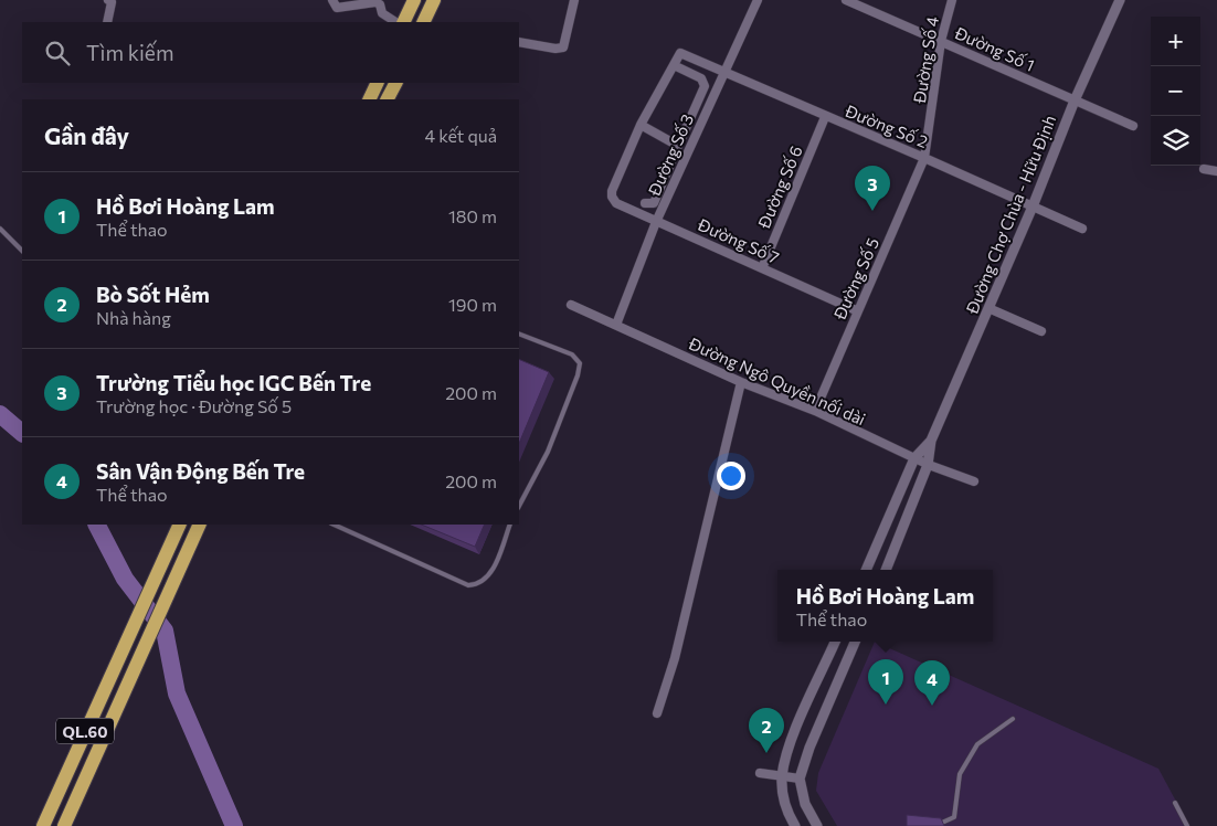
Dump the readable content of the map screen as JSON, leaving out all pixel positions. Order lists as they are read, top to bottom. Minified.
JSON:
{"streets":{"highway":["QL.60"],"street":["Đường Số 1","Đường Số 4","Đường Số 2","Đường Số 3","Đường Số 6","Đường Chợ Chùa - Hữu Định","Đường Số 7","Đường Số 5","Đường Ngô Quyền nối dài"]},"crossings":[["Đường Số 1","Đường Số 4"],["Đường Số 1","Đường Chợ Chùa - Hữu Định"],["Đường Số 4","Đường Số 2"],["Đường Số 4","Đường Số 5"],["Đường Số 2","Đường Số 3"],["Đường Số 2","Đường Số 6"],["Đường Số 2","Đường Chợ Chùa - Hữu Định"],["Đường Số 2","Đường Số 5"],["Đường Số 3","Đường Số 7"],["Đường Số 3","Đường Ngô Quyền nối dài"],["Đường Số 6","Đường Số 7"],["Đường Số 7","Đường Số 5"],["Đường Số 5","Đường Ngô Quyền nối dài"]],"page":{"map_buttons":["+","−"],"search":"Tìm kiếm","heading":["Gần đây","4 kết quả"],"pins":["3","1","4","2"],"list":[{"mark":"1","name":"Hồ Bơi Hoàng Lam","note":"Thể thao","value":"180 m"},{"mark":"2","name":"Bò Sốt Hẻm","note":"Nhà hàng","value":"190 m"},{"mark":"3","name":"Trường Tiểu học IGC Bến Tre","note":"Trường học · Đường Số 5","value":"200 m"},{"mark":"4","name":"Sân Vận Động Bến Tre","note":"Thể thao","value":"200 m"}],"popup":["Hồ Bơi Hoàng Lam","Thể thao"]}}
